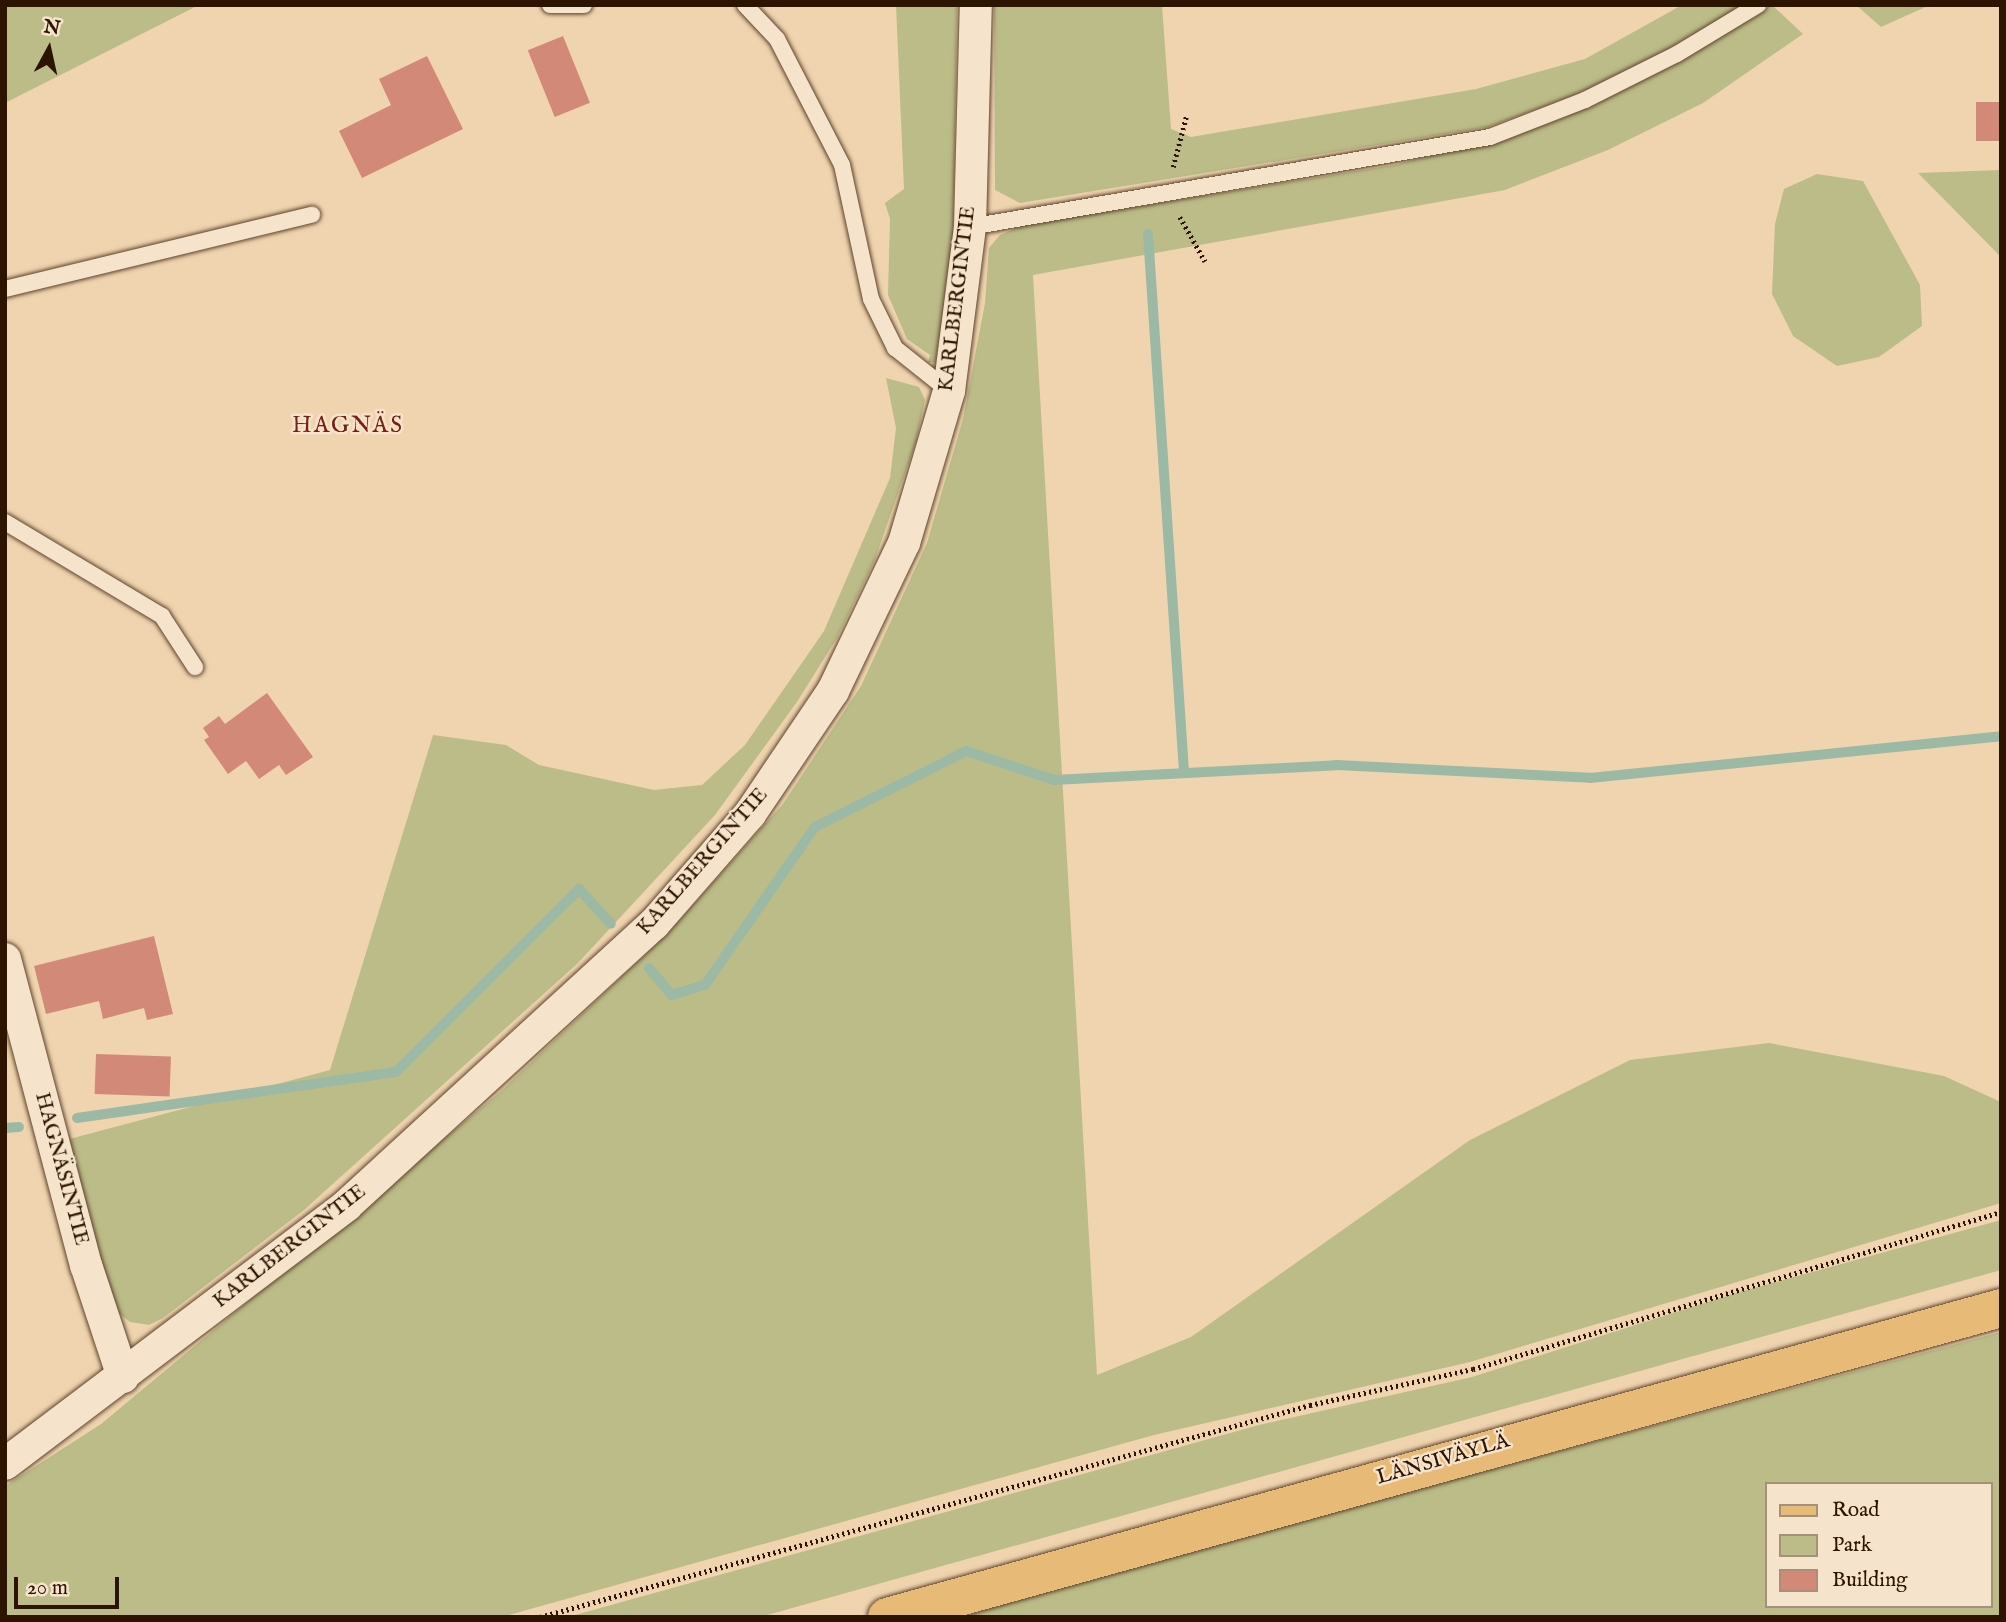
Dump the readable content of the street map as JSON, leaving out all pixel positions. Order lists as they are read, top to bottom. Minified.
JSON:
{"streets":{"main road":["LÄNSIVÄYLÄ"],"street":["KARLBERGINTIE","HAGNÄSINTIE"]},"crossings":[["KARLBERGINTIE","HAGNÄSINTIE"]],"districts":["HAGNÄS"],"legend":["Road","Park","Building"],"scale_bar":"20 m","north":"top"}
